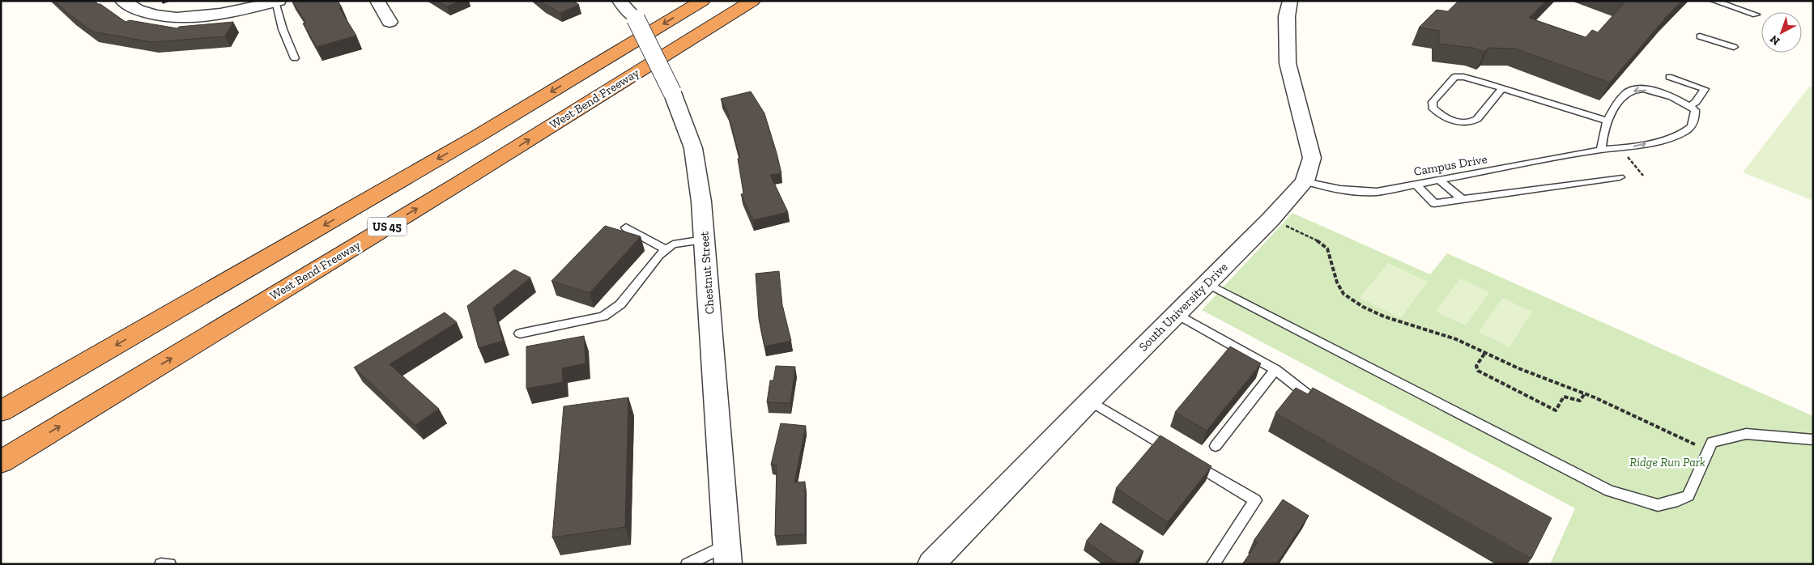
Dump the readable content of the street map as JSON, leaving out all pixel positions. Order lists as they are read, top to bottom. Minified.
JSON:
{"streets":{"highway":["West Bend Freeway","US 45"],"street":["Chestnut Street","South University Drive"],"lane":["Campus Drive"]},"crossings":[["Campus Drive","South University Drive"]],"parks":["Ridge Run Park"],"north":"bottom left"}
